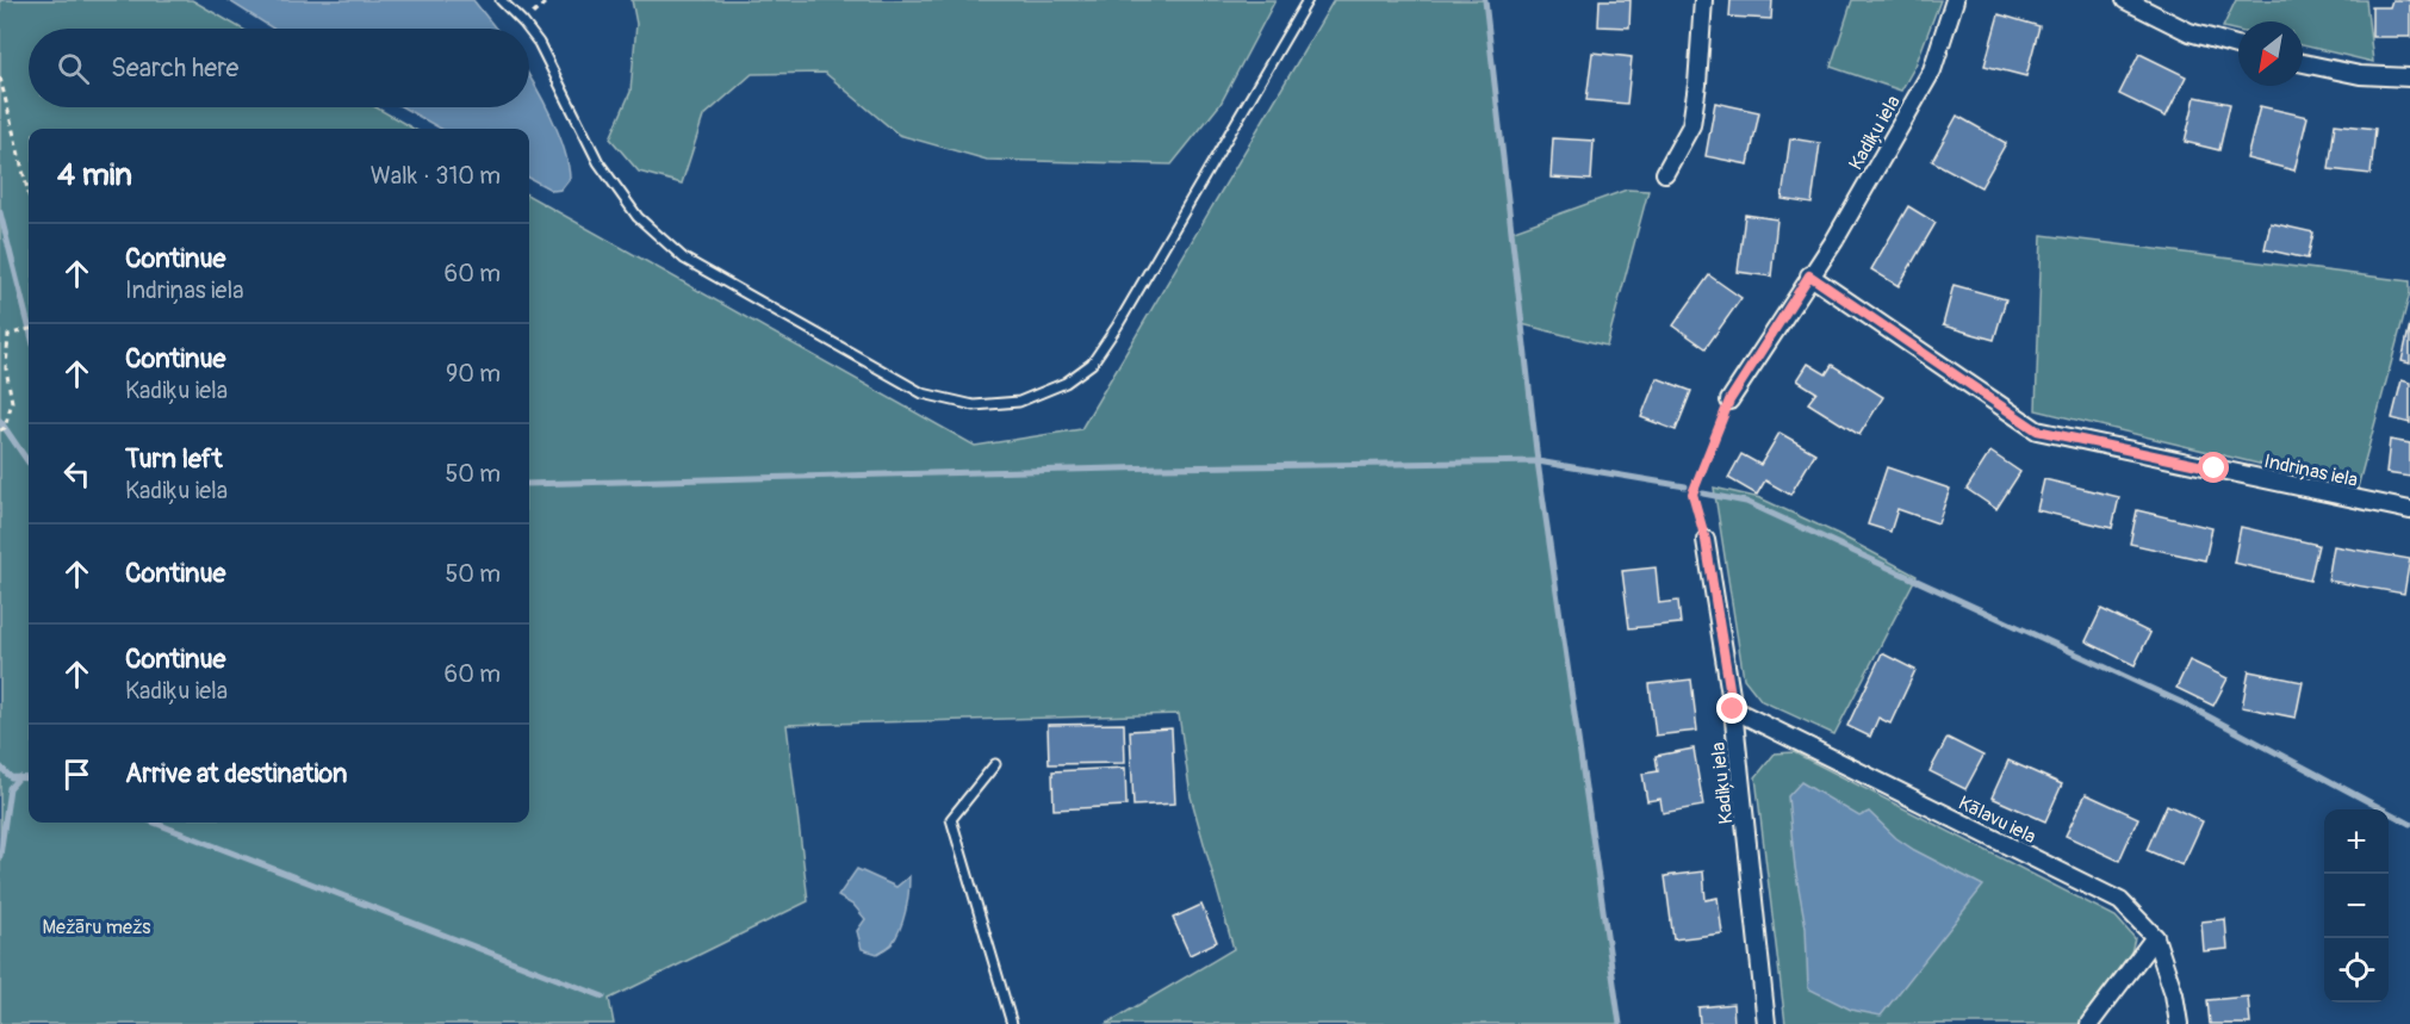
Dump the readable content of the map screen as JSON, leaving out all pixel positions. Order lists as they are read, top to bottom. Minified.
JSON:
{"streets":{"street":["Kadiķu iela","Indriņas iela","Kālavu iela"]},"crossings":[["Kadiķu iela","Indriņas iela"],["Kadiķu iela","Kālavu iela"]],"parks":["Mežāru mežs"],"north":"bottom left","page":{"search":"Search here","heading":["4 min","Walk · 310 m"],"list":[["Continue","Indriņas iela","60 m"],["Continue","Kadiķu iela","90 m"],["Turn left","Kadiķu iela","50 m"],["Continue","50 m"],["Continue","Kadiķu iela","60 m"],"Arrive at destination"],"map_buttons":["+","−"]}}
